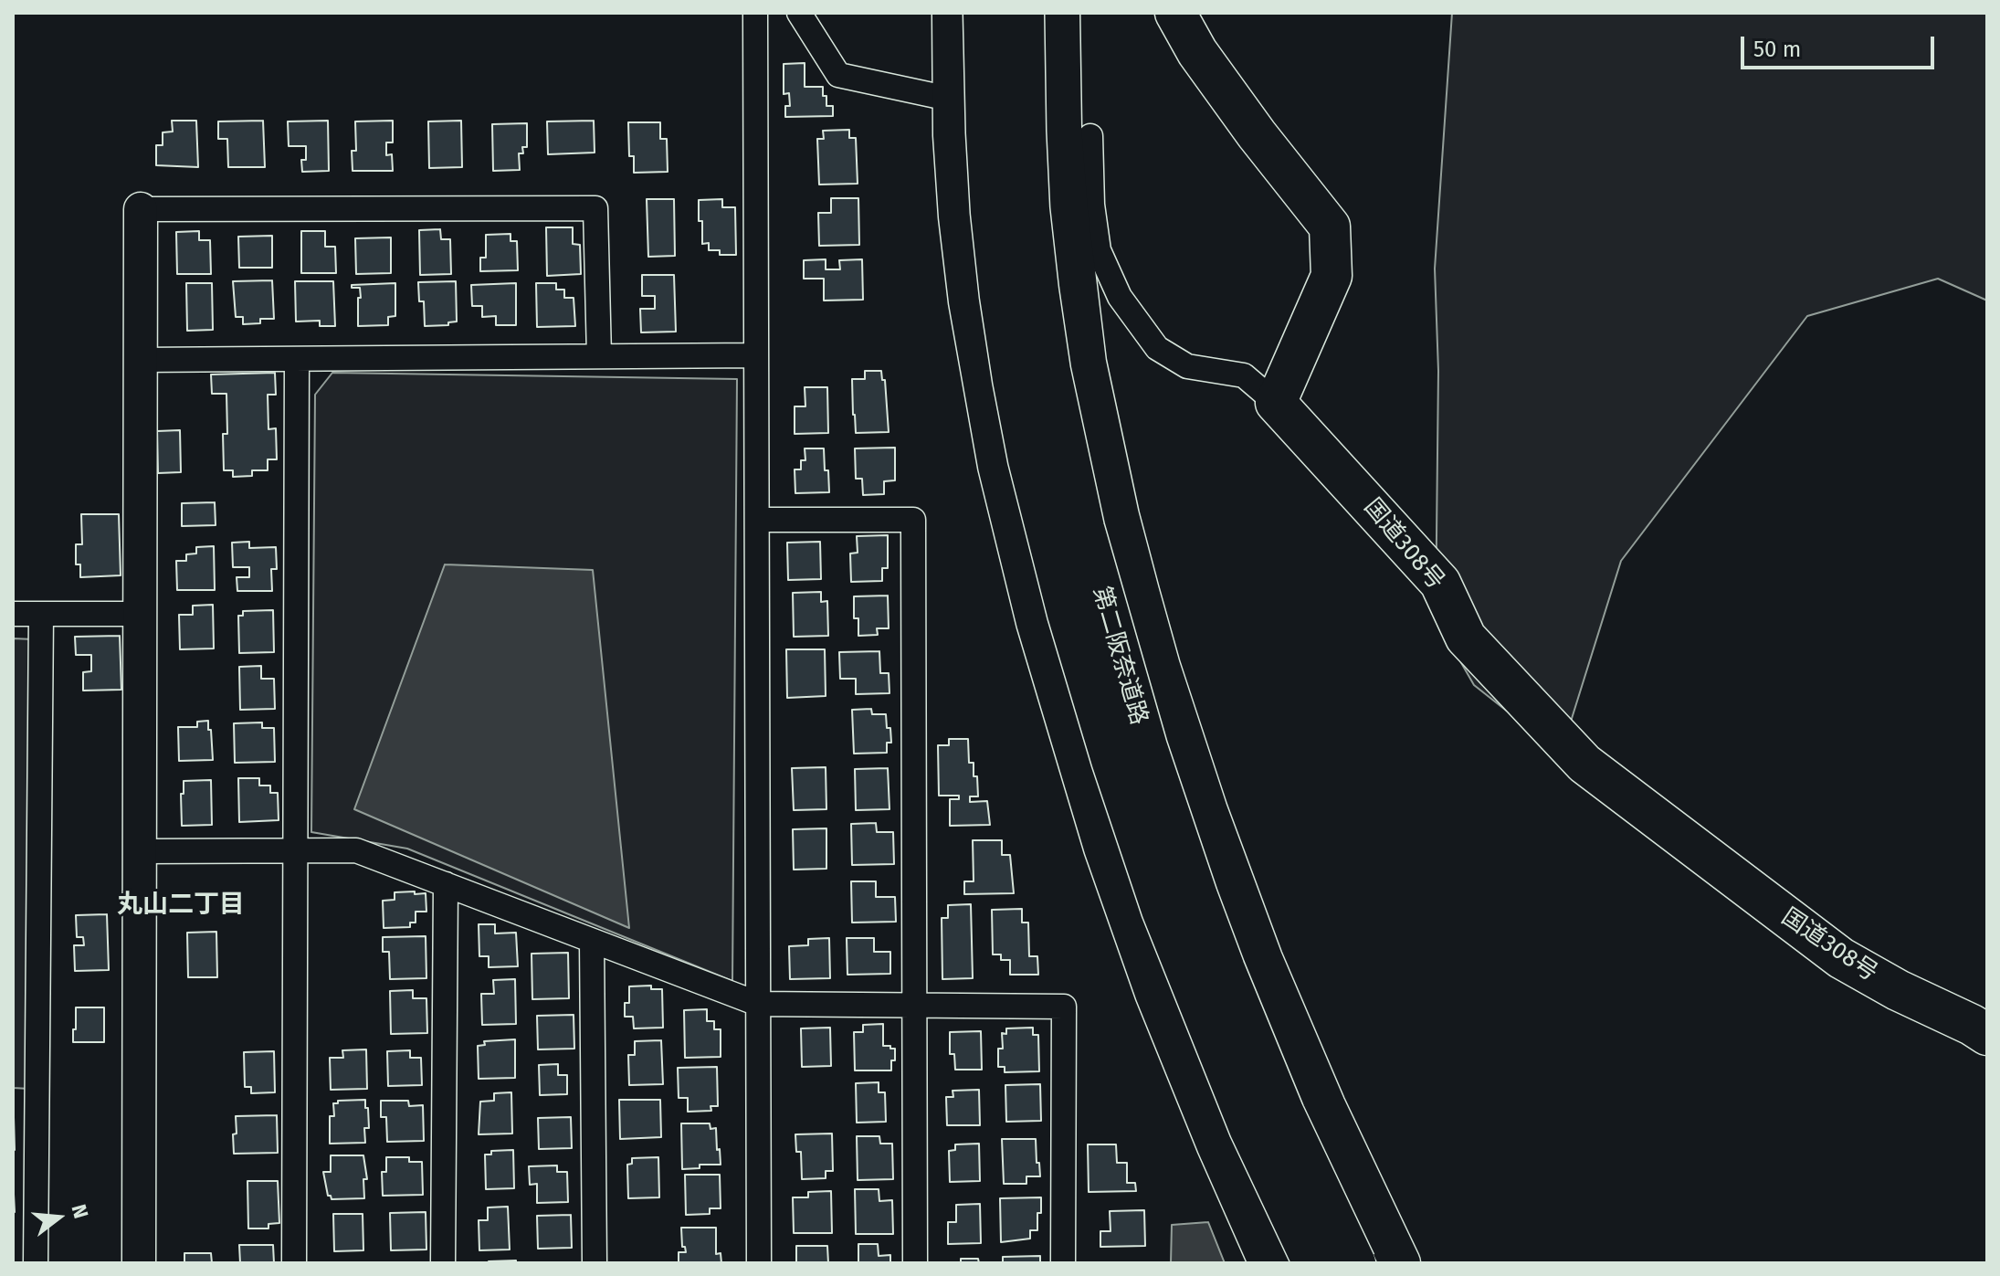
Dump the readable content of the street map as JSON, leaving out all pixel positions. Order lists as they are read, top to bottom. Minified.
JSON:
{"streets":{"highway":["国道308号","第二阪奈道路"]},"districts":["丸山二丁目"],"scale_bar":"50 m","north":"right"}
